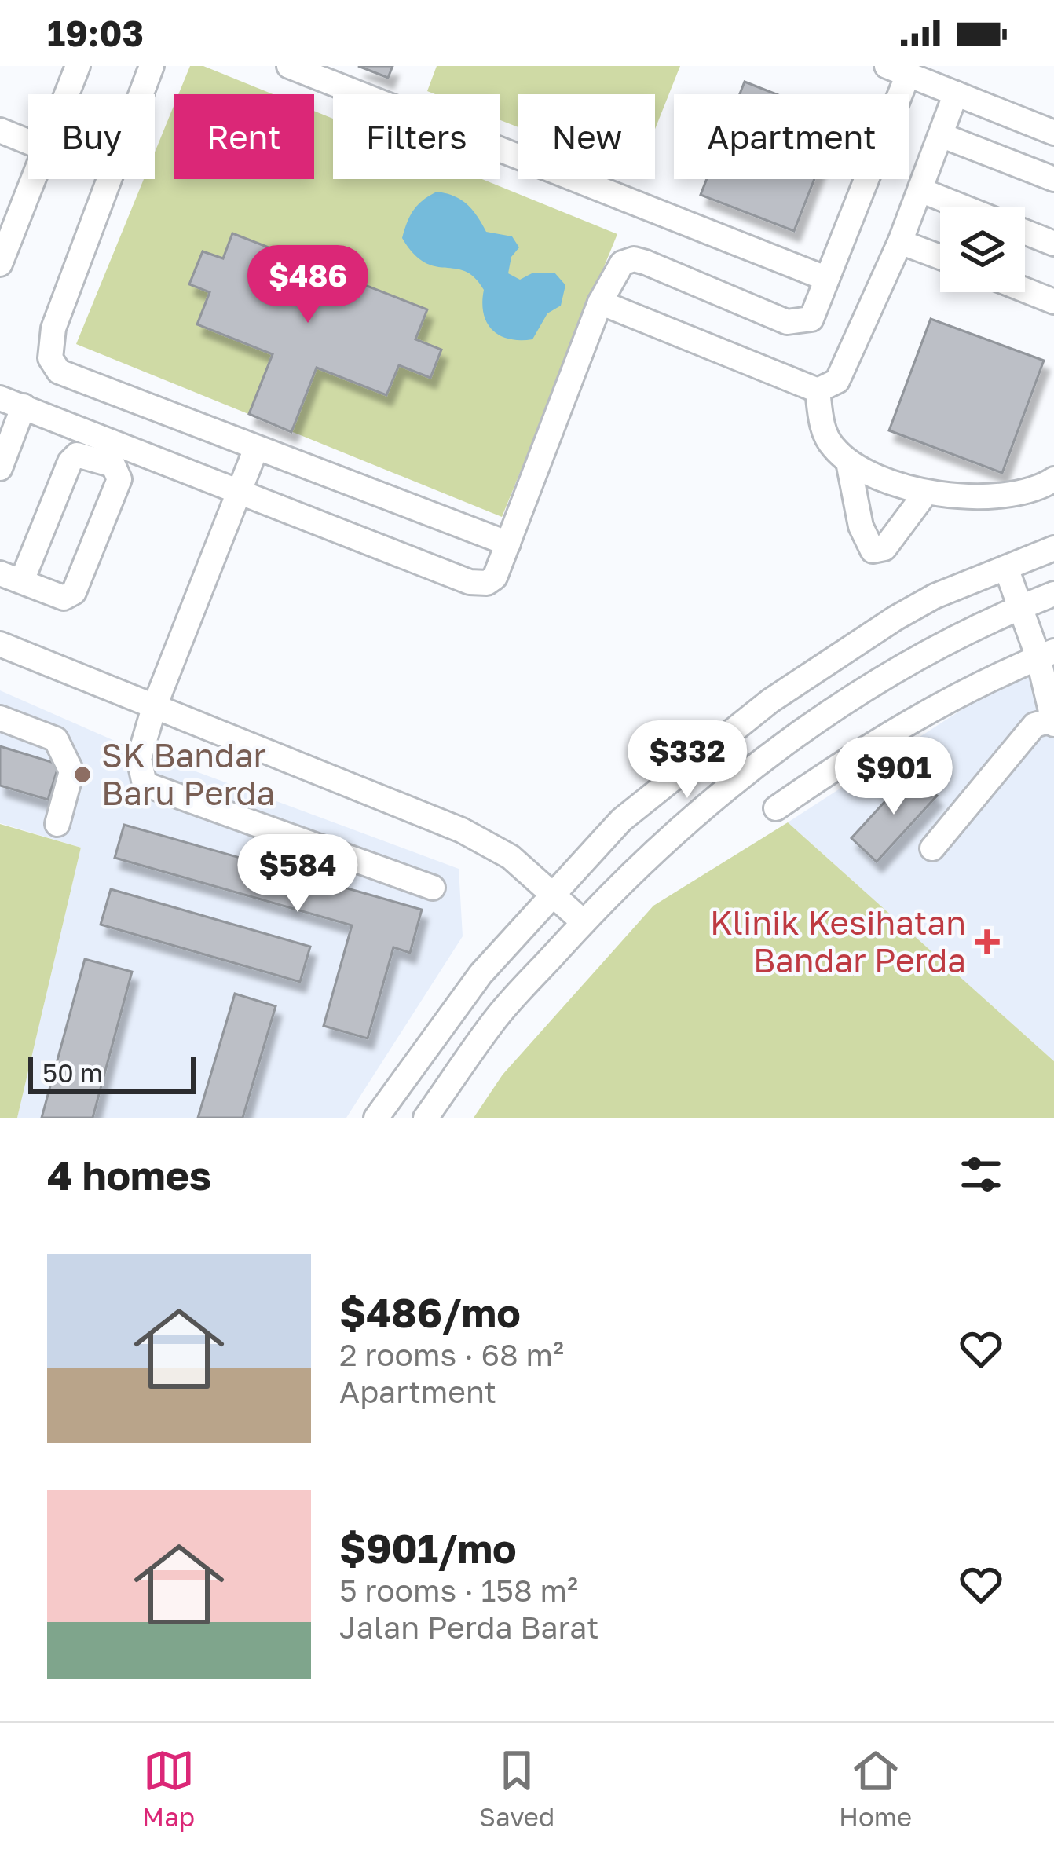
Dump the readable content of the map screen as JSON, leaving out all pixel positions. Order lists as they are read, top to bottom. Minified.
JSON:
{"places":{"other":["SK Bandar Baru Perda"],"health":["Klinik Kesihatan Bandar Perda"]},"scale_bar":"50 m","page":{"status":"19:03","chip":["Buy","Rent","Filters","New","Apartment"],"price":["$486","$332","$901","$584"],"scale":"50 m","heading":"4 homes","list":[{"name":"$486/mo","note":"2 rooms · 68 m² · Apartment"},{"name":"$901/mo","note":"5 rooms · 158 m² · Jalan Perda Barat"}],"tabs":["Map","Saved","Home"]}}
